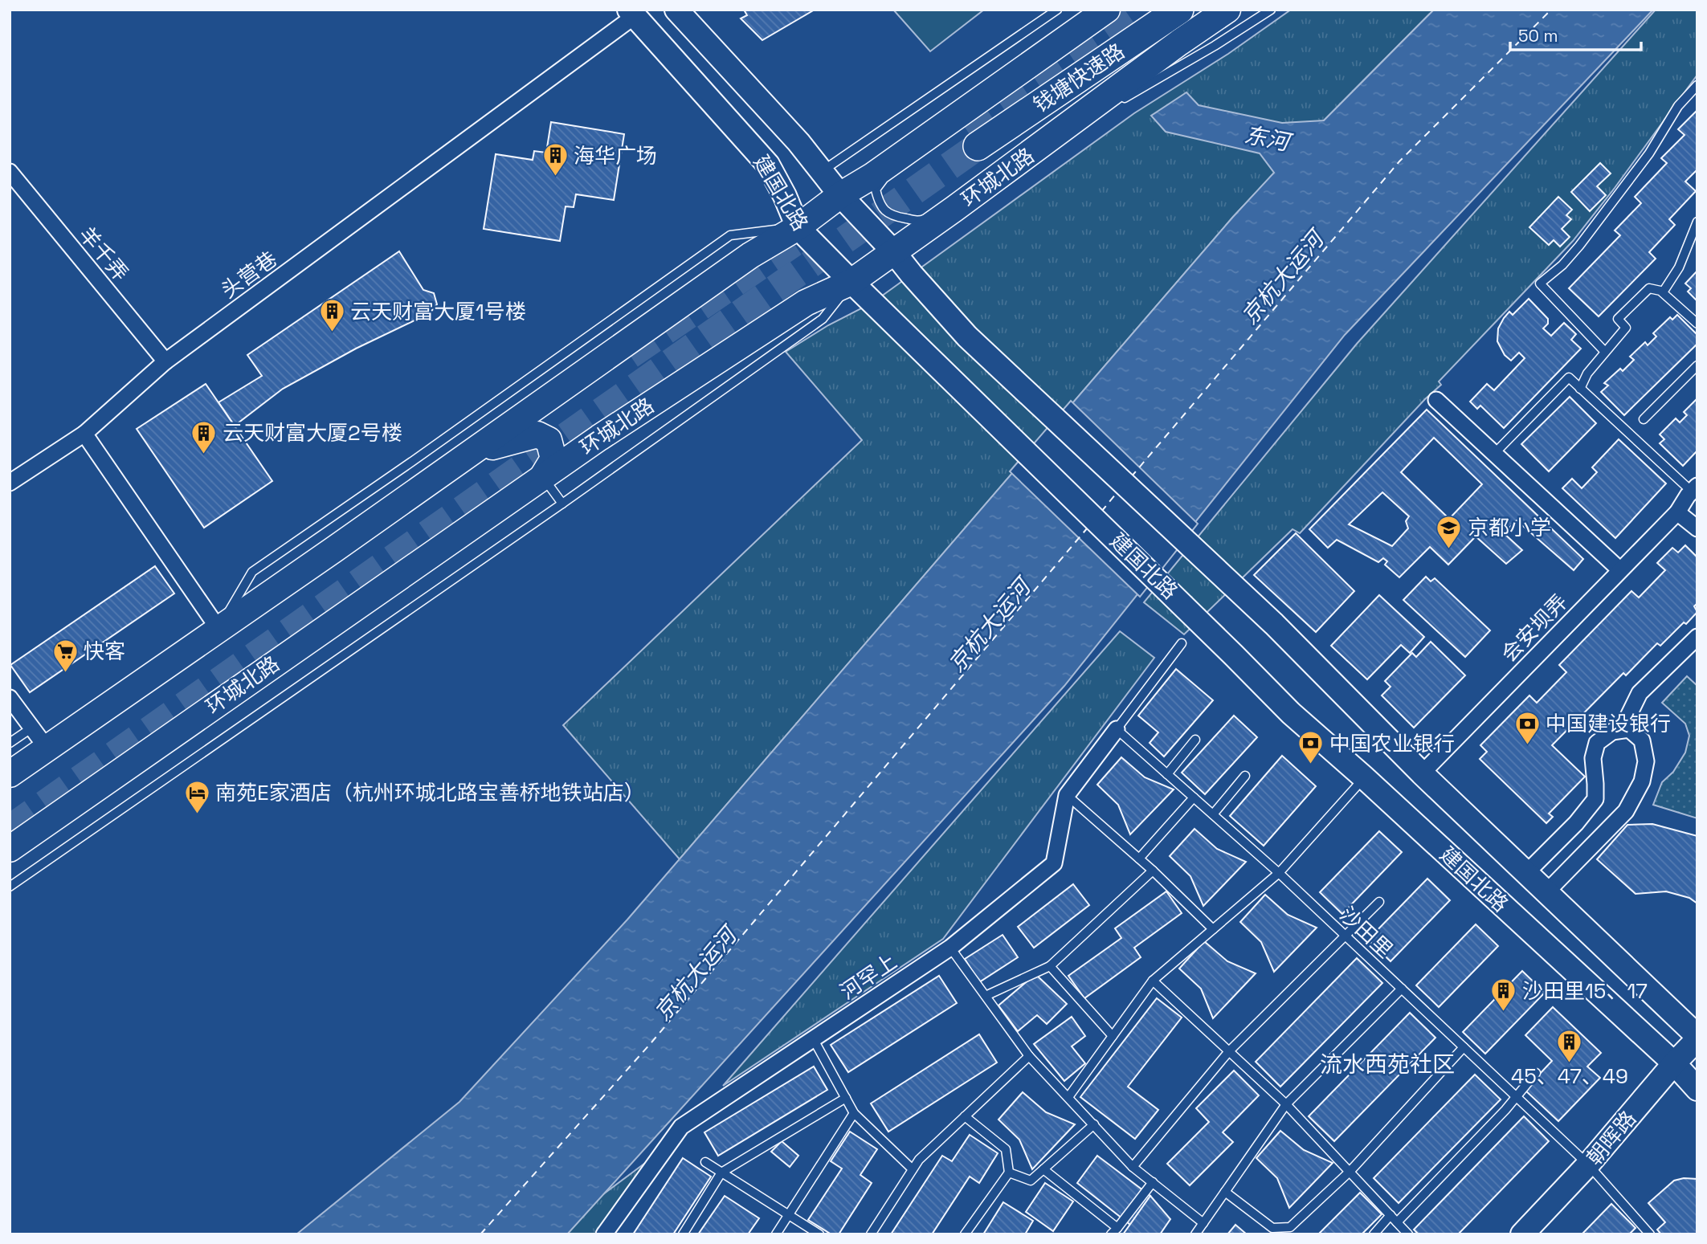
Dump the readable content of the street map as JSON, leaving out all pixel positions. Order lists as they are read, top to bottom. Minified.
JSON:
{"streets":{"highway":["钱塘快速路"],"main road":["环城北路","建国北路","朝晖路"],"street":["羊千弄","头营巷","会安坝弄","河罕上"],"lane":["沙田里"]},"crossings":[["环城北路","建国北路"],["建国北路","头营巷"],["建国北路","会安坝弄"],["建国北路","朝晖路"],["羊千弄","头营巷"],["沙田里","河罕上"],["沙田里","朝晖路"]],"districts":["流水西苑社区"],"water":["东河","京杭大运河"],"places":{"building":["海华广场","云天财富大厦1号楼","云天财富大厦2号楼","沙田里15、17","45、47、49"],"school or university":["京都小学"],"supermarket":["快客"],"bank":["中国建设银行","中国农业银行"],"hotel":["南苑E家酒店（杭州环城北路宝善桥地铁站店）"]},"scale_bar":"50 m"}
